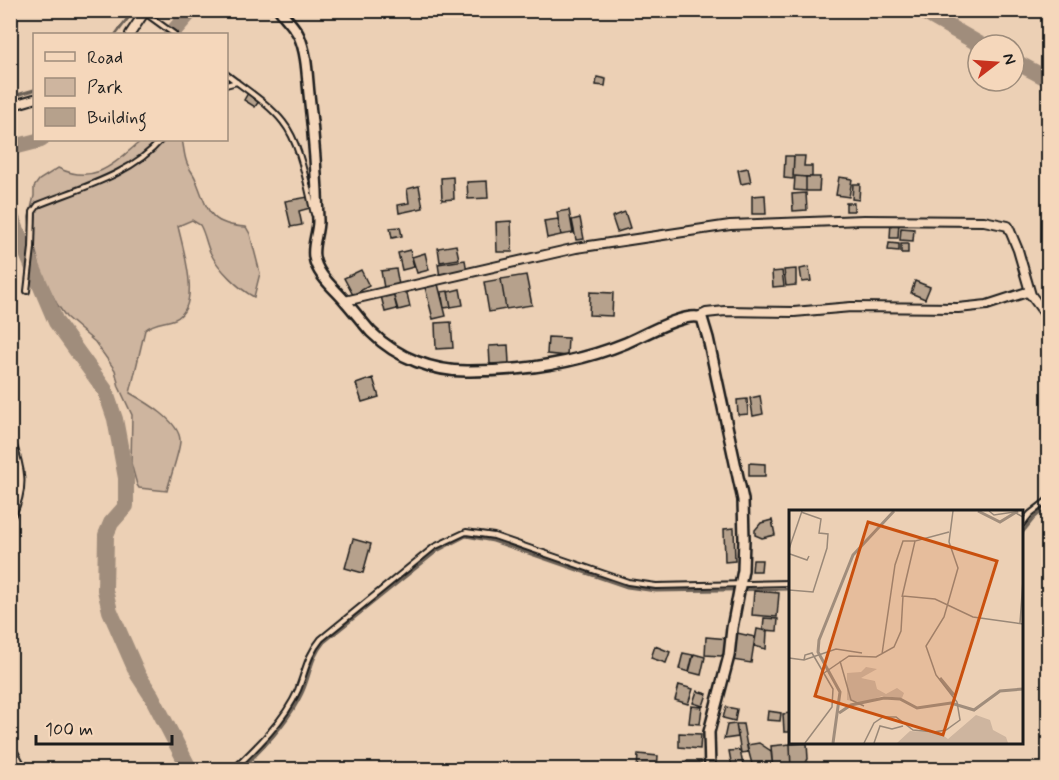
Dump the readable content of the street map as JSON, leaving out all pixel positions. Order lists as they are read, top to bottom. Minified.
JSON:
{"legend":["Road","Park","Building"],"scale_bar":"100 m","north":"right"}
